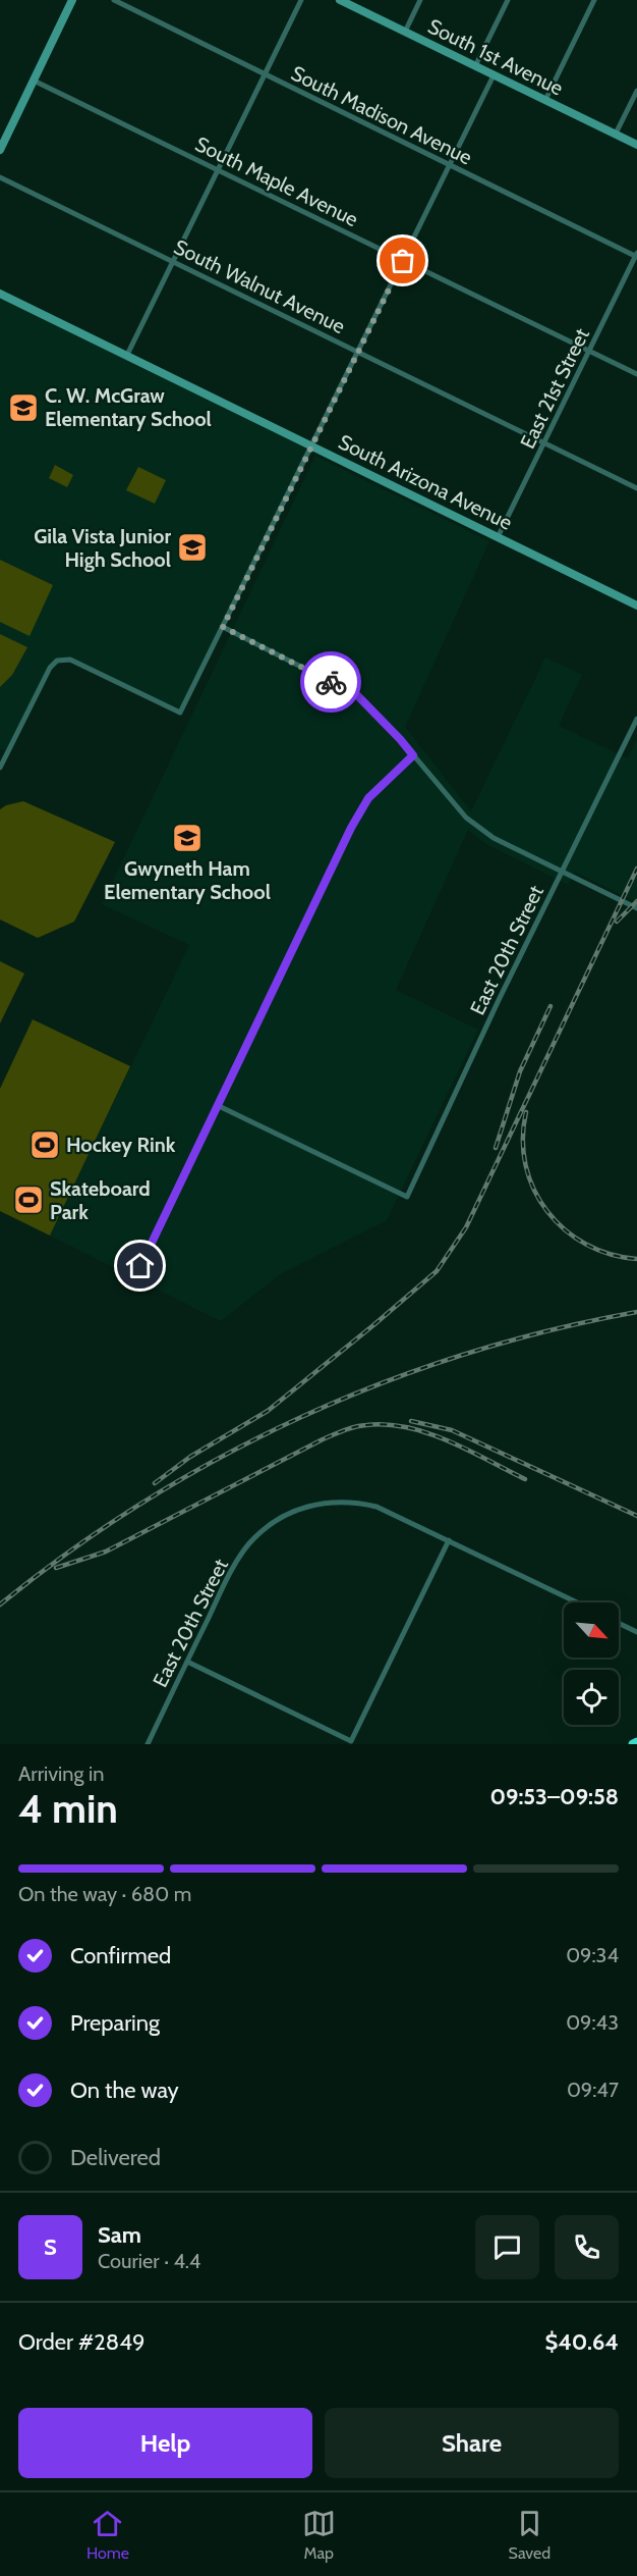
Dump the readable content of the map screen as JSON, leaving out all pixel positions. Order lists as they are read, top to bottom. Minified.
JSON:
{"streets":{"street":["South 1st Avenue","South Madison Avenue","South Maple Avenue","South Walnut Avenue","East 21st Street","South Arizona Avenue","East 20th Street"]},"crossings":[["South Madison Avenue","East 21st Street"],["South Maple Avenue","East 21st Street"],["South Walnut Avenue","East 21st Street"],["East 21st Street","South Arizona Avenue"]],"places":{"school or university":["C. W. McGraw Elementary School","Gila Vista Junior High School","Gwyneth Ham Elementary School"],"sports":["Hockey Rink","Skateboard Park"]},"north":"bottom right","page":{"heading":["4 min","Arriving in","09:53–09:58"],"panel":["Sam","Courier · 4.4","Order #2849","$40.64"],"bar":"On the way · 680 m","list":[["Confirmed","09:34"],["Preparing","09:43"],["On the way","09:47"],"Delivered"],"round":"S","buttons":["Help","Share"],"tabs":["Home","Map","Saved"]}}
